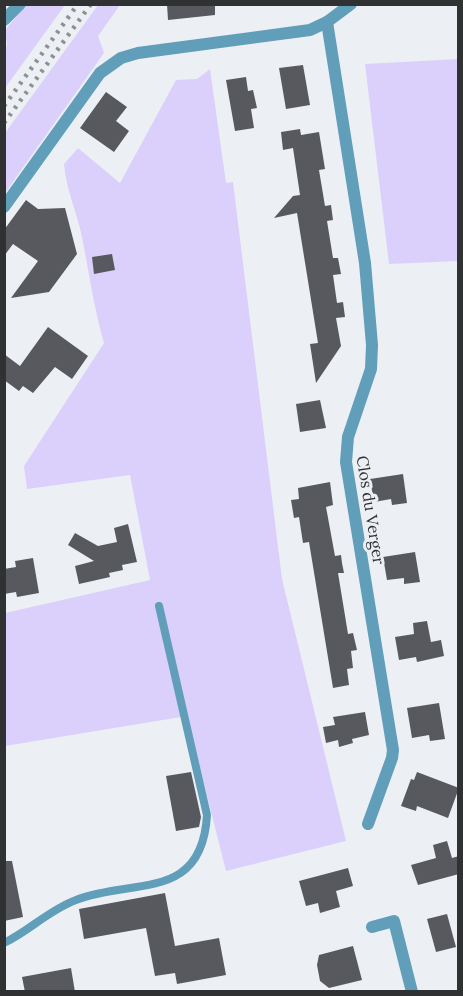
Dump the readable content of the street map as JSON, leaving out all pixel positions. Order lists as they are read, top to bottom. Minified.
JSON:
{"streets":{"street":["Clos du Verger"]}}
